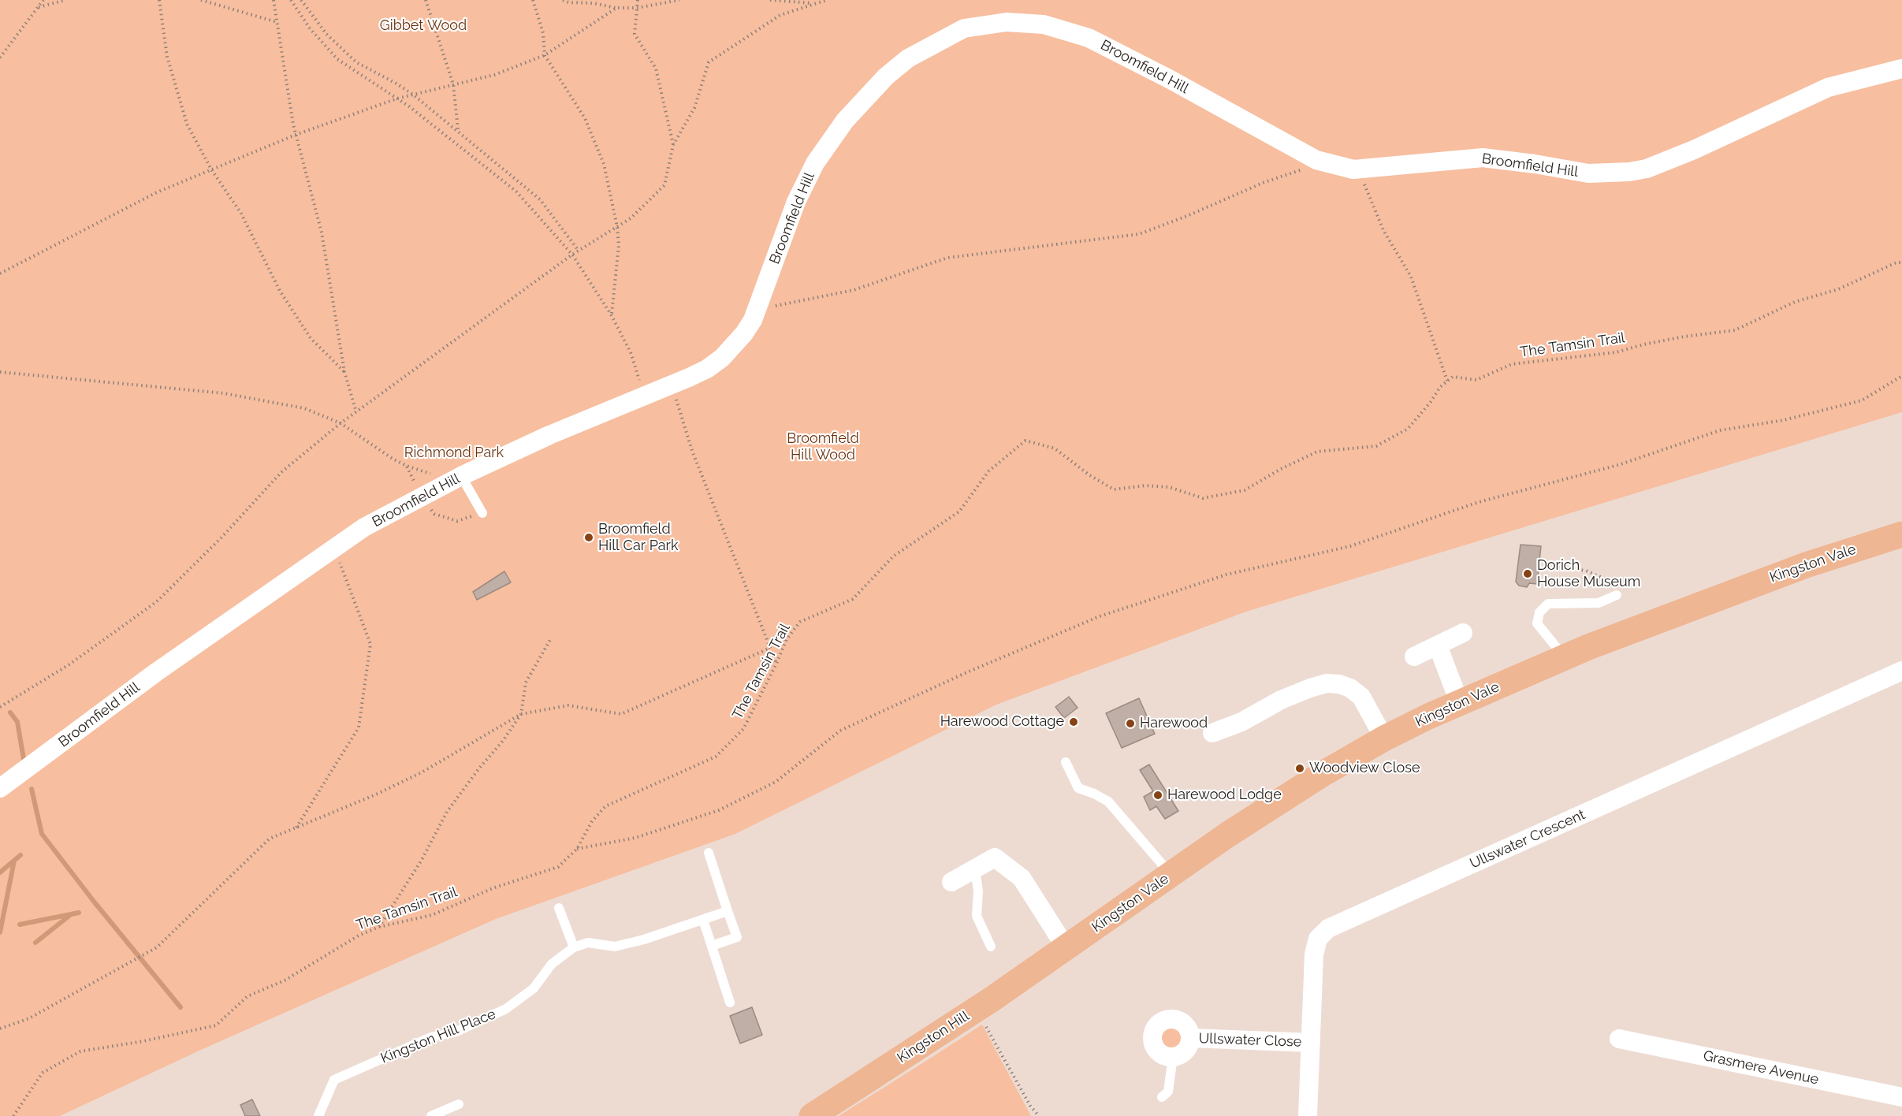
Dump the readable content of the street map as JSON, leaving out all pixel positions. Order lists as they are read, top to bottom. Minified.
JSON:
{"streets":{"main road":["Kingston Vale","Kingston Hill"],"street":["Broomfield Hill","Ullswater Crescent","Ullswater Close","Grasmere Avenue"],"lane":["Kingston Hill Place"],"path":["The Tamsin Trail"]},"crossings":[["Kingston Vale","Kingston Hill"],["Ullswater Crescent","Ullswater Close"]],"parks":["Gibbet Wood","Broomfield Hill Wood","Richmond Park"],"places":["Broomfield Hill Car Park","Dorich House Museum","Harewood Cottage","Harewood","Woodview Close","Harewood Lodge"]}
